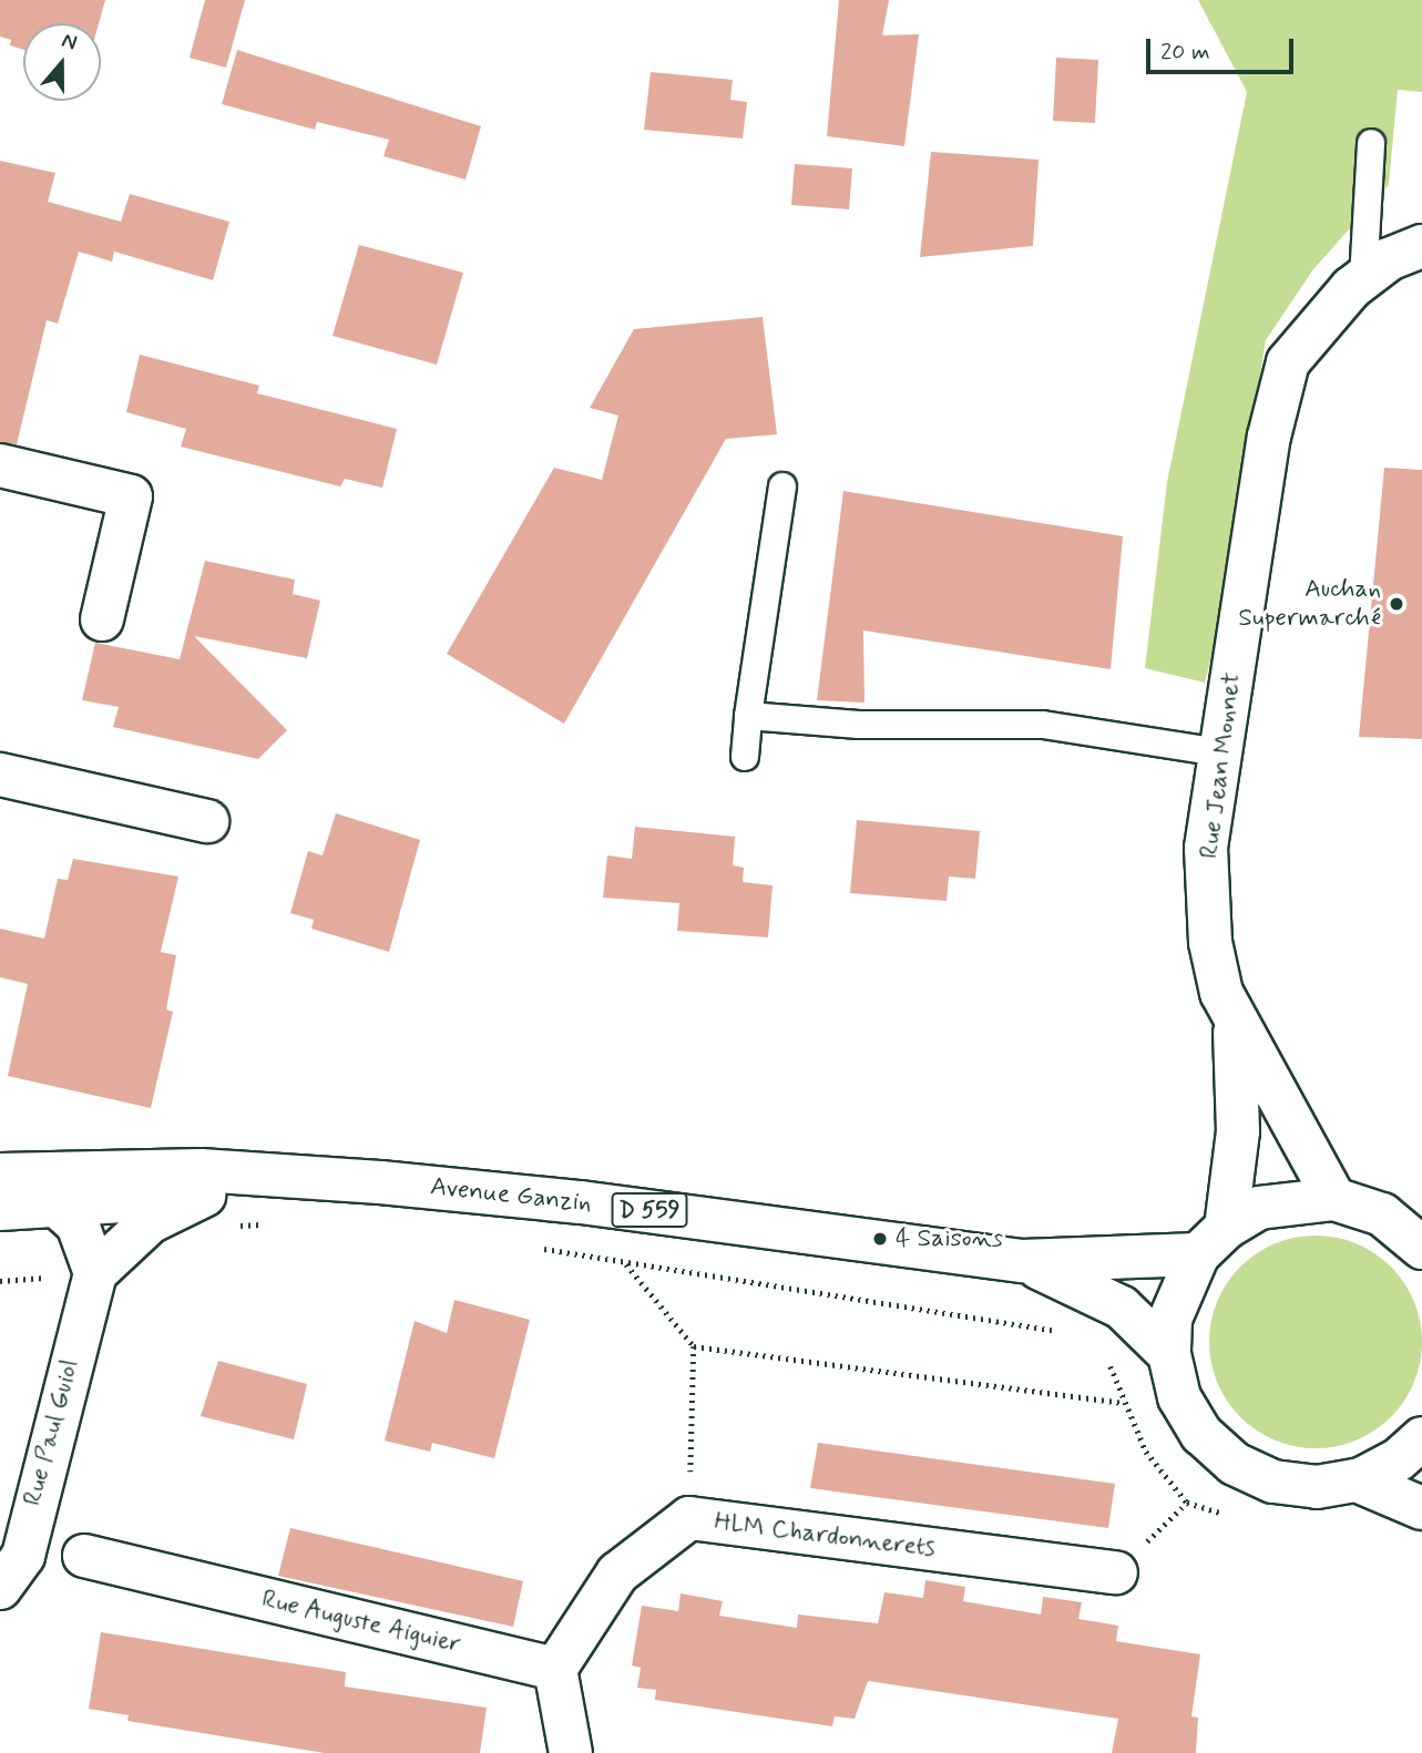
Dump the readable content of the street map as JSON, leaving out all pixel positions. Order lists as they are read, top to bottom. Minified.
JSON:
{"streets":{"street":["Rue Jean Monnet","Avenue Ganzin","D 559","Rue Paul Guiol","HLM Chardonnerets","Rue Auguste Aiguier"]},"crossings":[["Rue Jean Monnet","Avenue Ganzin"],["HLM Chardonnerets","Rue Auguste Aiguier"]],"places":["Auchan Supermarché","4 Saisons"],"scale_bar":"20 m","north":"top"}
